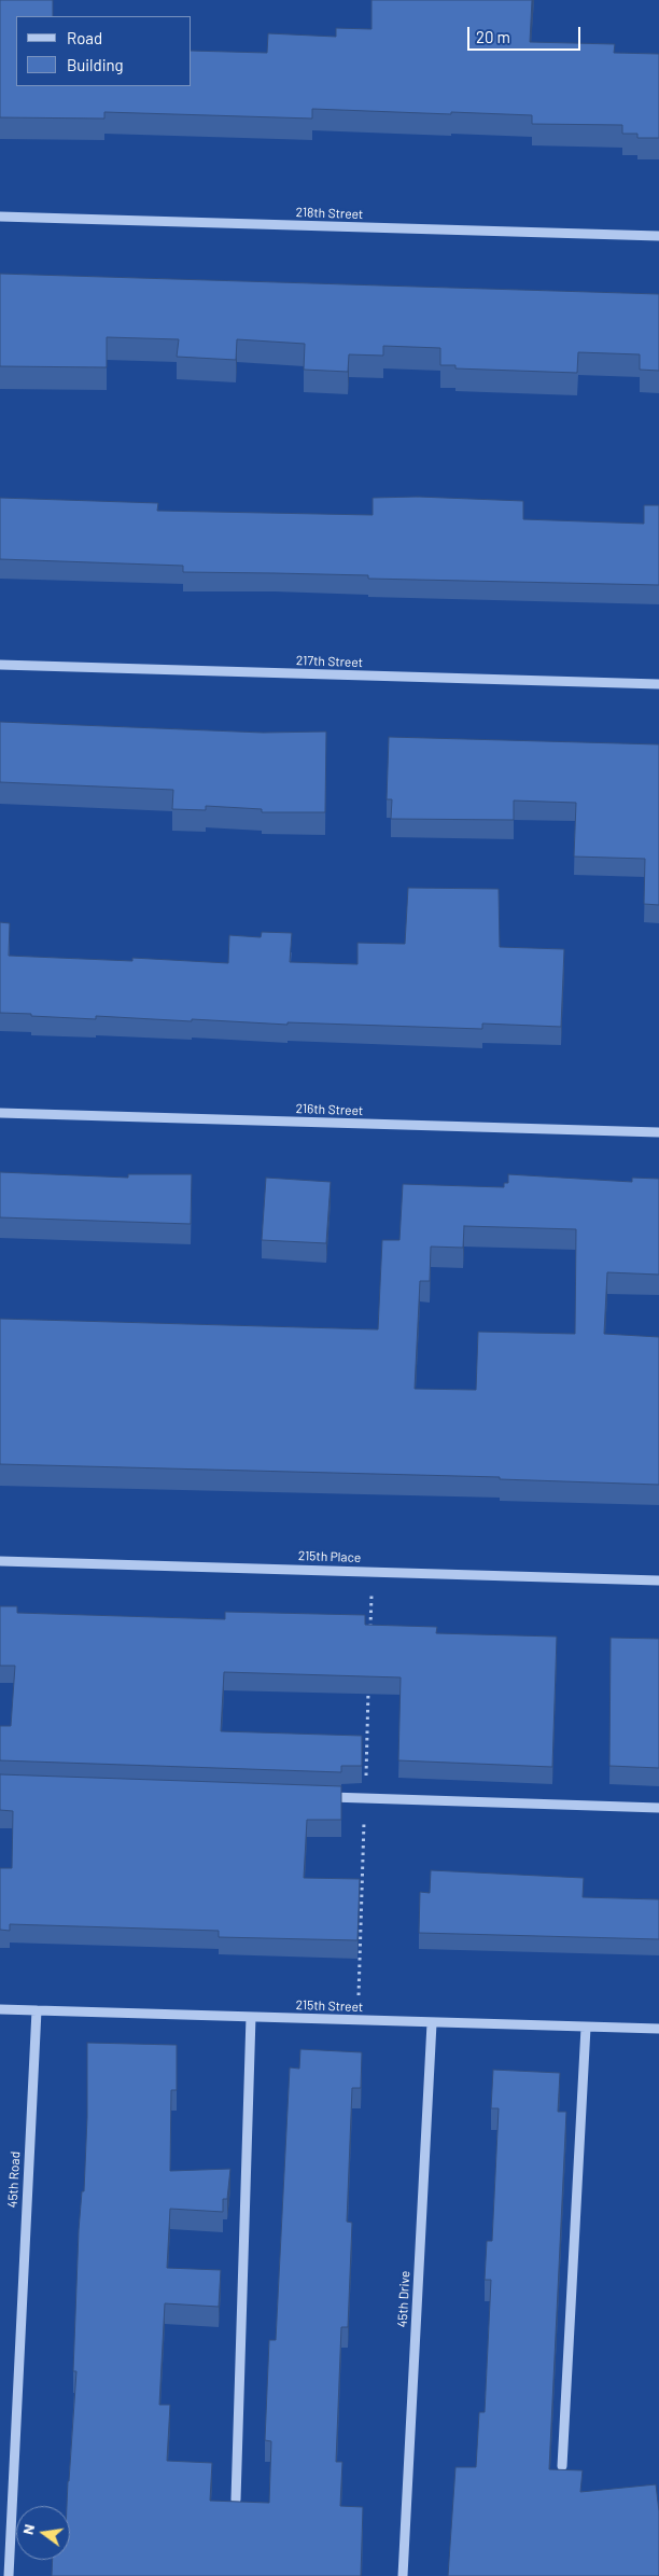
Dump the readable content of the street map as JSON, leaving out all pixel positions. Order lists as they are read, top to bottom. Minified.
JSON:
{"streets":{"street":["218th Street","217th Street","216th Street","215th Place","215th Street","45th Road","45th Drive"]},"crossings":[["215th Street","45th Road"],["215th Street","45th Drive"]],"legend":["Road","Building"],"scale_bar":"20 m","north":"left"}
